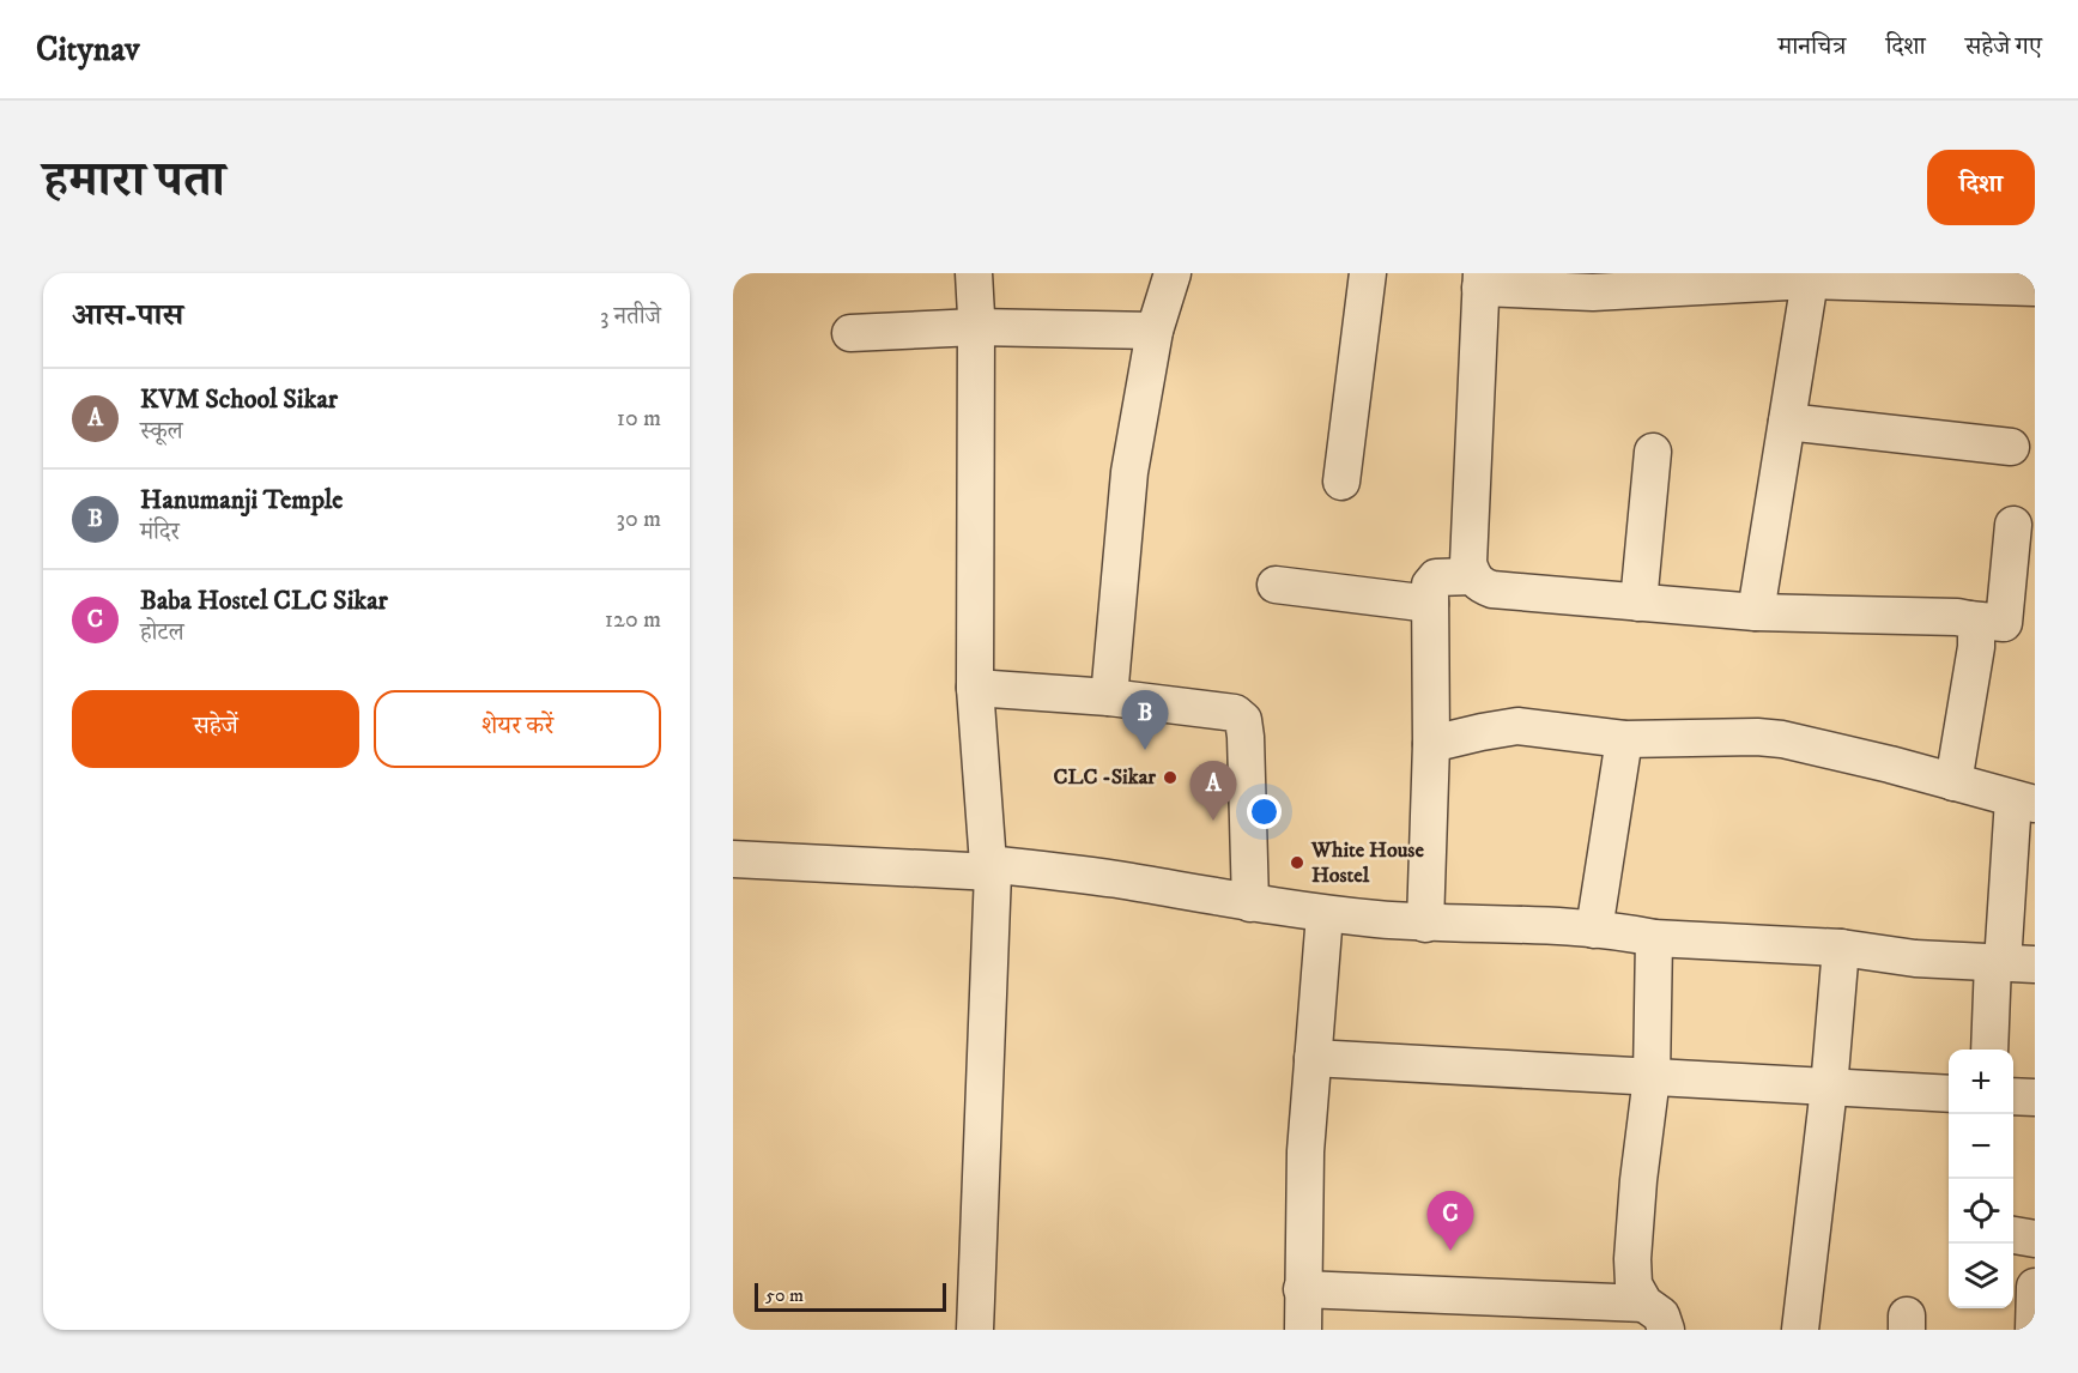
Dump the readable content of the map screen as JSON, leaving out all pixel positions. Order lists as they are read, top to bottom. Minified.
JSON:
{"places":["CLC -Sikar","White House Hostel"],"scale_bar":"50 m","page":{"header":"Citynav","nav":["मानचित्र","दिशा","सहेजे गए"],"title":"हमारा पता","buttons":["दिशा",["सहेजें","शेयर करें"]],"heading":["आस-पास","3 नतीजे"],"list":[{"mark":"A","name":"KVM School Sikar","note":"स्कूल","value":"10 m"},{"mark":"B","name":"Hanumanji Temple","note":"मंदिर","value":"30 m"},{"mark":"C","name":"Baba Hostel CLC Sikar","note":"होटल","value":"120 m"}],"pins":["B","A","C"],"map_buttons":["+","−"],"scale":"50 m"}}
